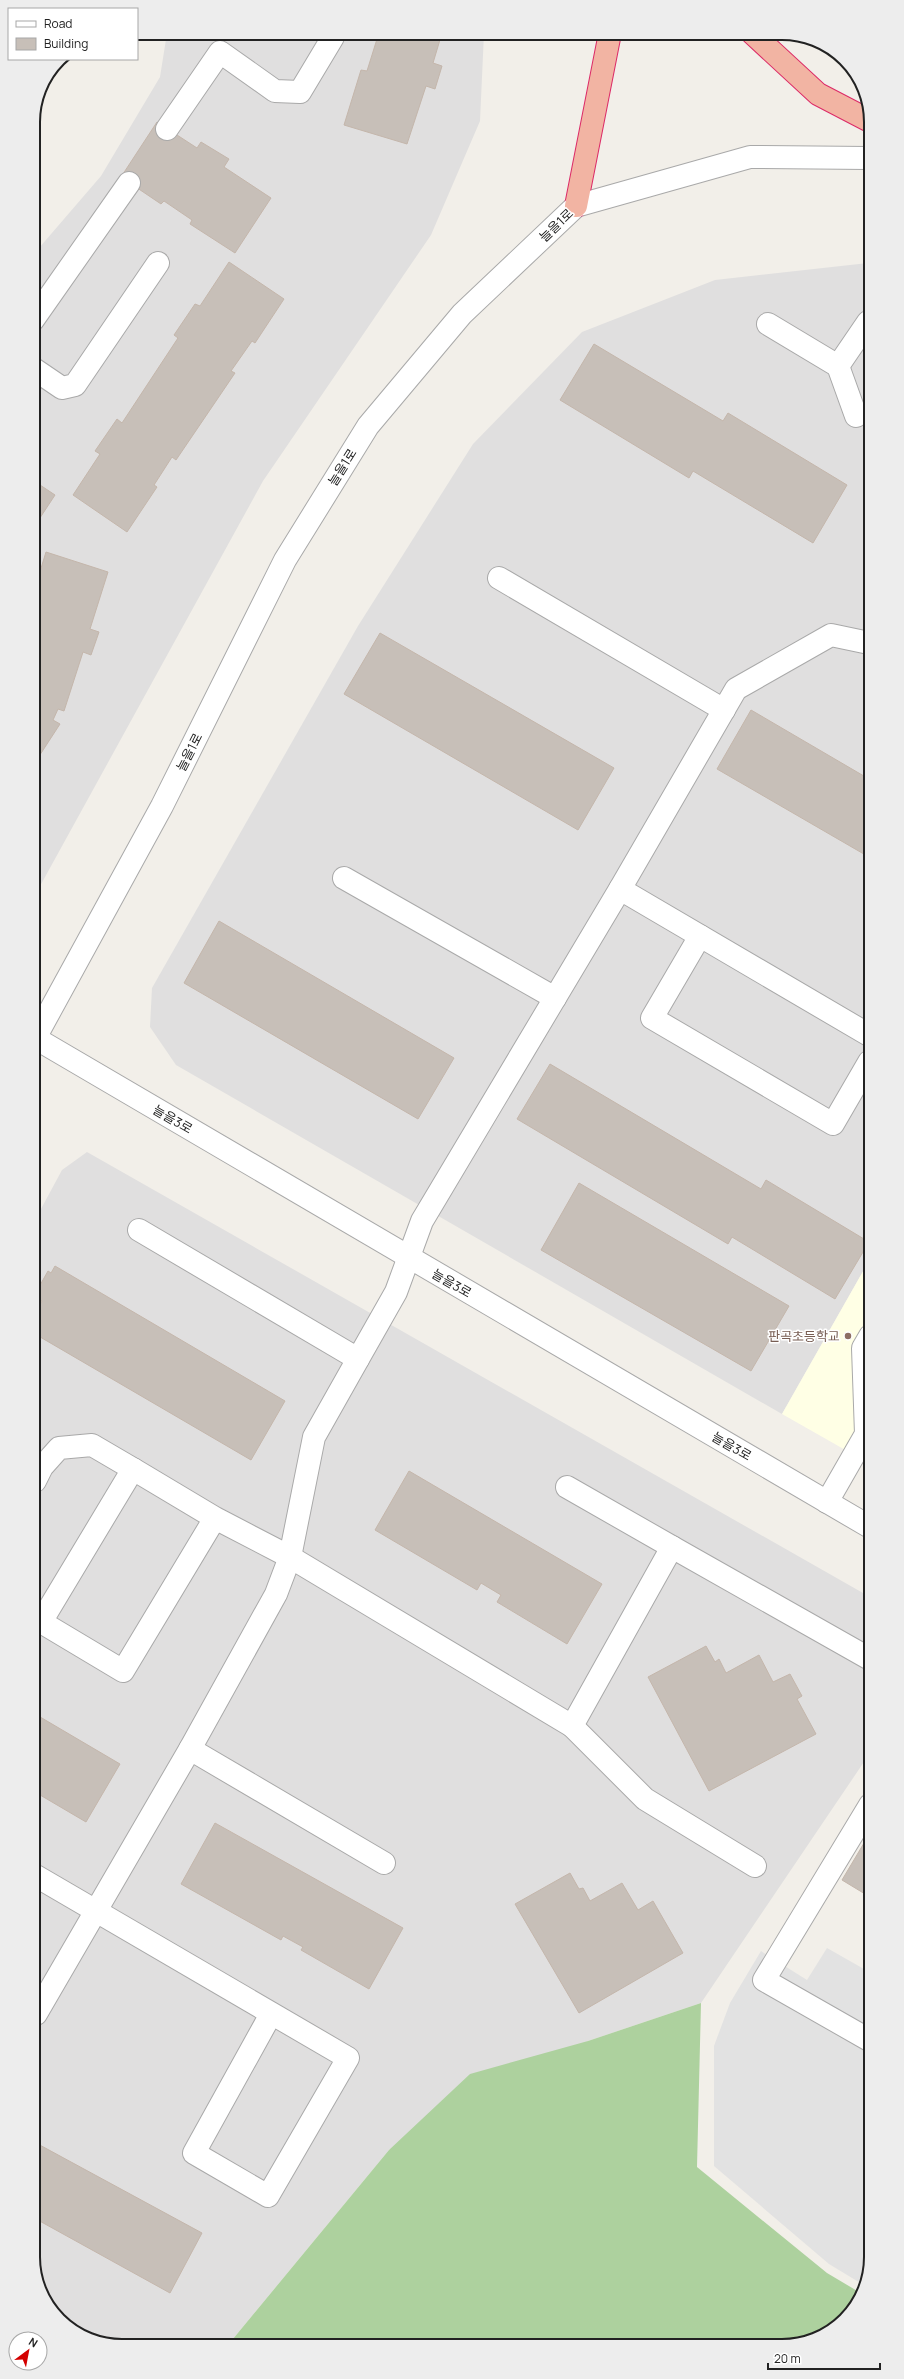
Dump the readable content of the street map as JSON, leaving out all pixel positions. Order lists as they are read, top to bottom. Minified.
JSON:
{"streets":{"street":["늘을1로","늘을3로"]},"places":["판곡초등학교"],"legend":["Road","Building"],"scale_bar":"20 m","north":"top right"}
